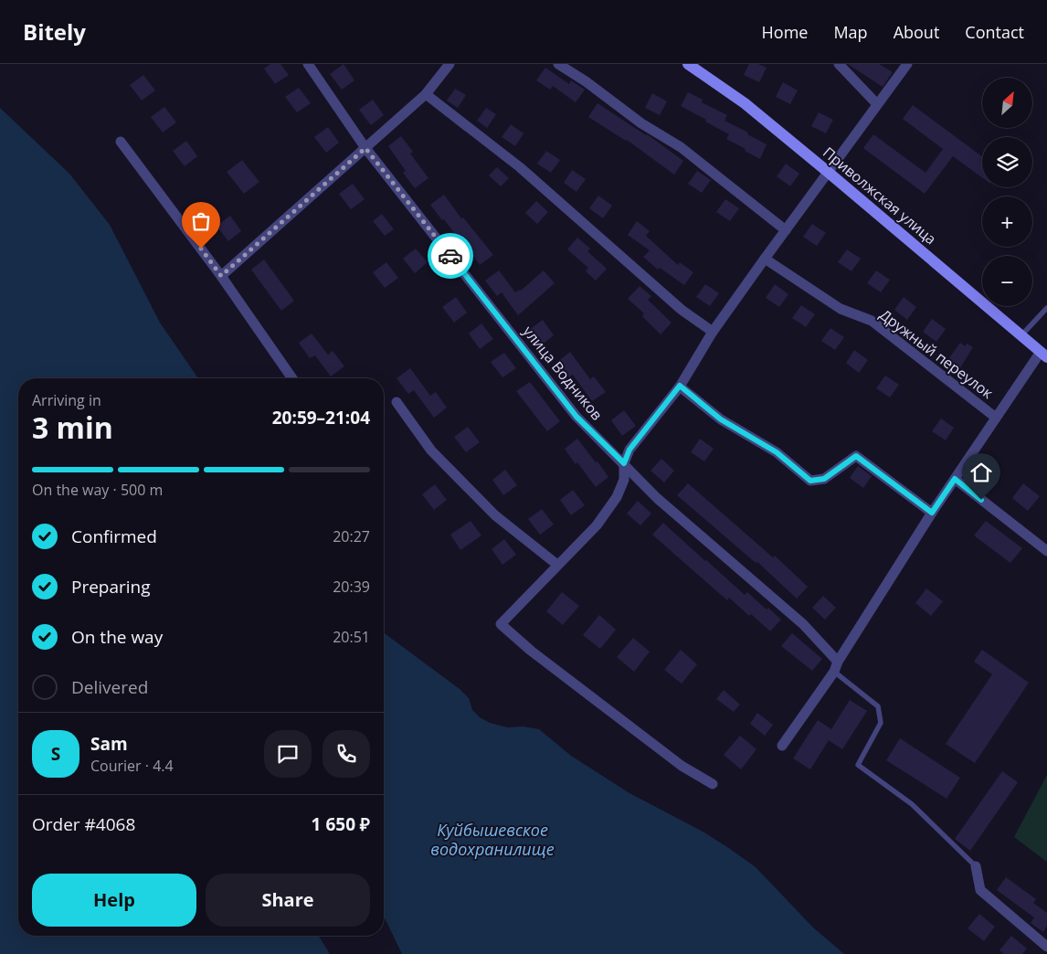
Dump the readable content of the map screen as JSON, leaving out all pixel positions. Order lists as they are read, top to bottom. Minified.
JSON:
{"streets":{"main road":["Приволжская улица"],"street":["Дружный переулок","улица Водников"]},"water":["Куйбышевское водохранилище"],"north":"top right","page":{"header":"Bitely","nav":["Home","Map","About","Contact"],"map_buttons":["+","−"],"heading":["3 min","Arriving in","20:59–21:04"],"panel":["Sam","Courier · 4.4","Order #4068","1 650 ₽"],"bar":"On the way · 500 m","list":[["Confirmed","20:27"],["Preparing","20:39"],["On the way","20:51"],"Delivered"],"round":"S","buttons":["Help","Share"]}}
